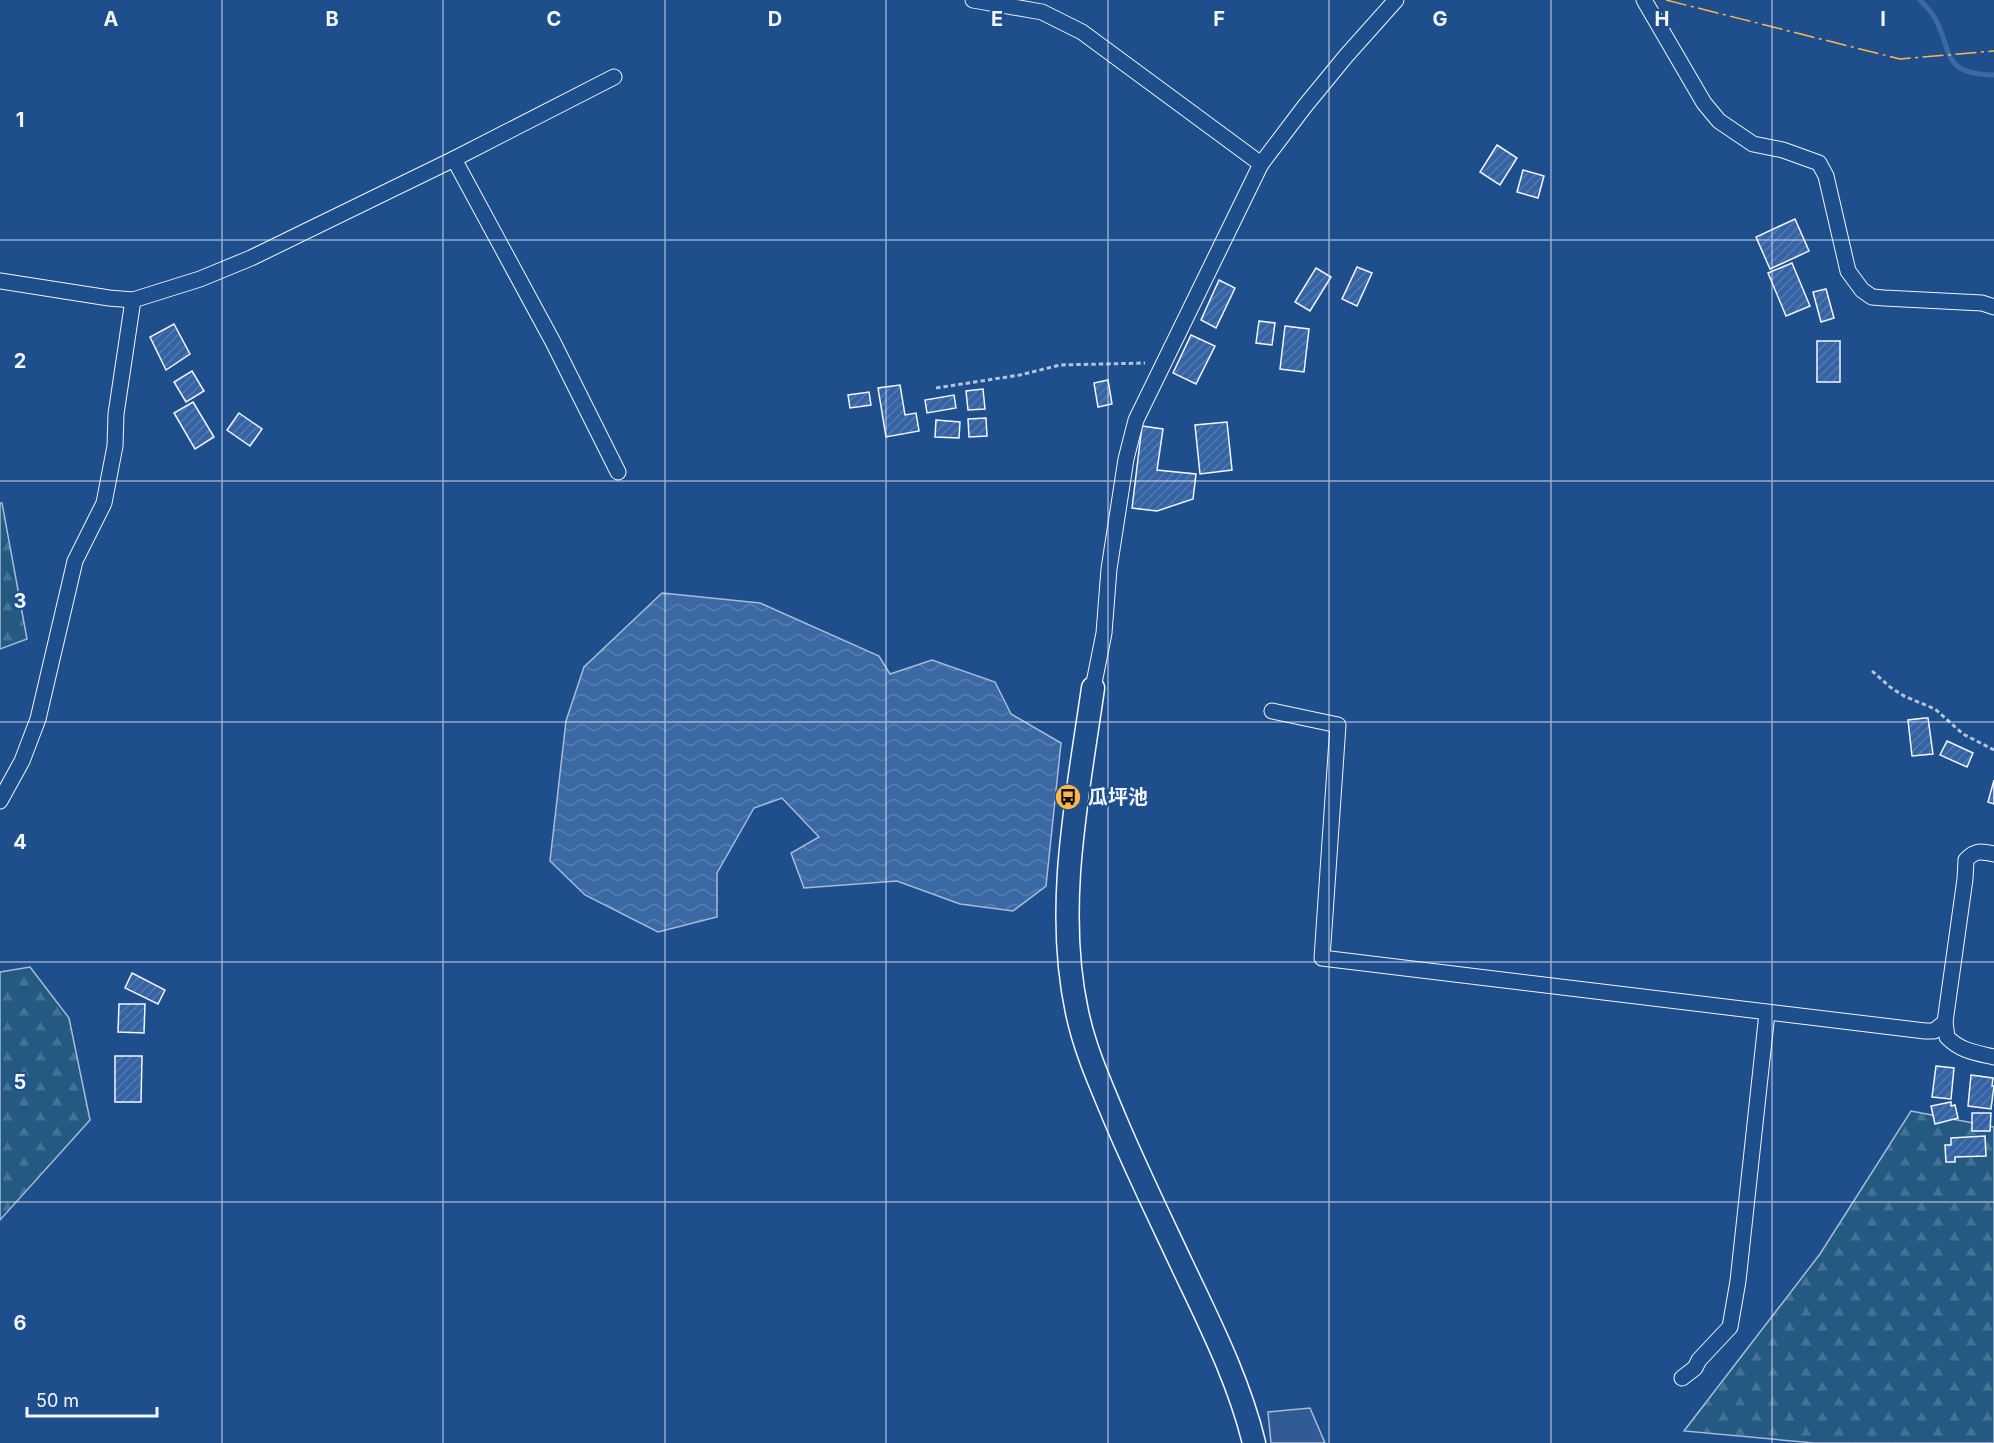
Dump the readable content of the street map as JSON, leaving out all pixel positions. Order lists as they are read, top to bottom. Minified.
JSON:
{"places":{"bus stop":["瓜坪池"]},"scale_bar":"50 m","grid":{"columns":["A","B","C","D","E","F","G","H","I"],"rows":["1","2","3","4","5","6"]}}
